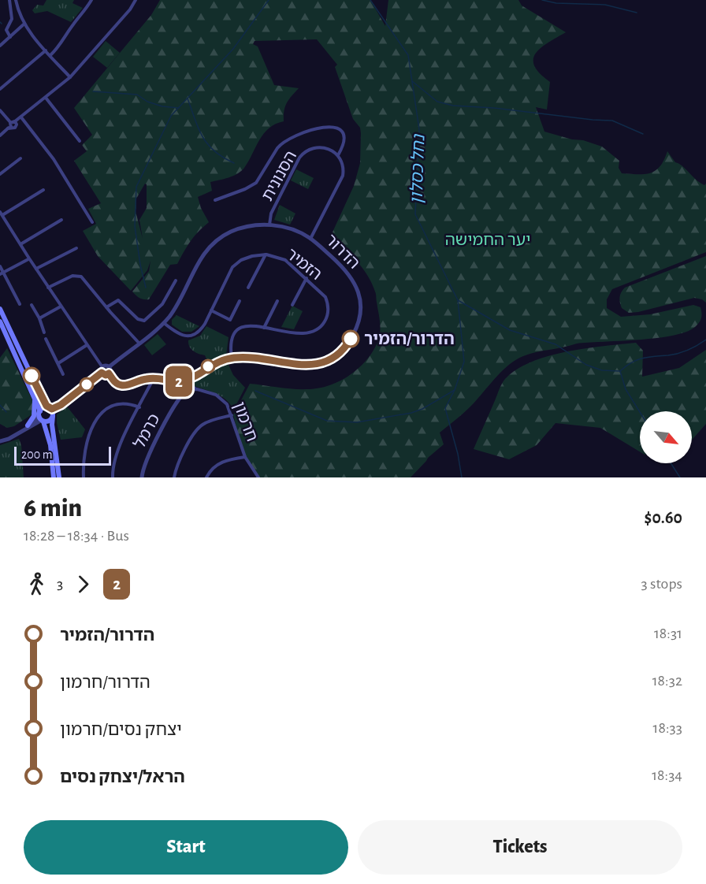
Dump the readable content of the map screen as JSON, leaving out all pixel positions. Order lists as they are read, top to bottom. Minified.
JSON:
{"streets":{"street":["הסנונית","הדרור","הזמיר","חרמון","כרמל"]},"crossings":[["הסנונית","הדרור"],["הדרור","הזמיר"],["הדרור","חרמון"],["הדרור","כרמל"],["חרמון","כרמל"]],"water":["נחל כסלון"],"parks":["יער החמישה"],"places":["הדרור/הזמיר"],"lines":["bus line 2"],"scale_bar":"200 m","north":"bottom right","page":{"on_map":"2","scale":"200 m","heading":["6 min","18:28 – 18:34 · Bus","$0.60"],"legs":["3","2","3 stops"],"list":[{"name":"הדרור/הזמיר","value":"18:31"},{"name":"הדרור/חרמון","value":"18:32"},{"name":"יצחק נסים/חרמון","value":"18:33"},{"name":"הראל/יצחק נסים","value":"18:34"}],"buttons":["Start","Tickets"]}}
